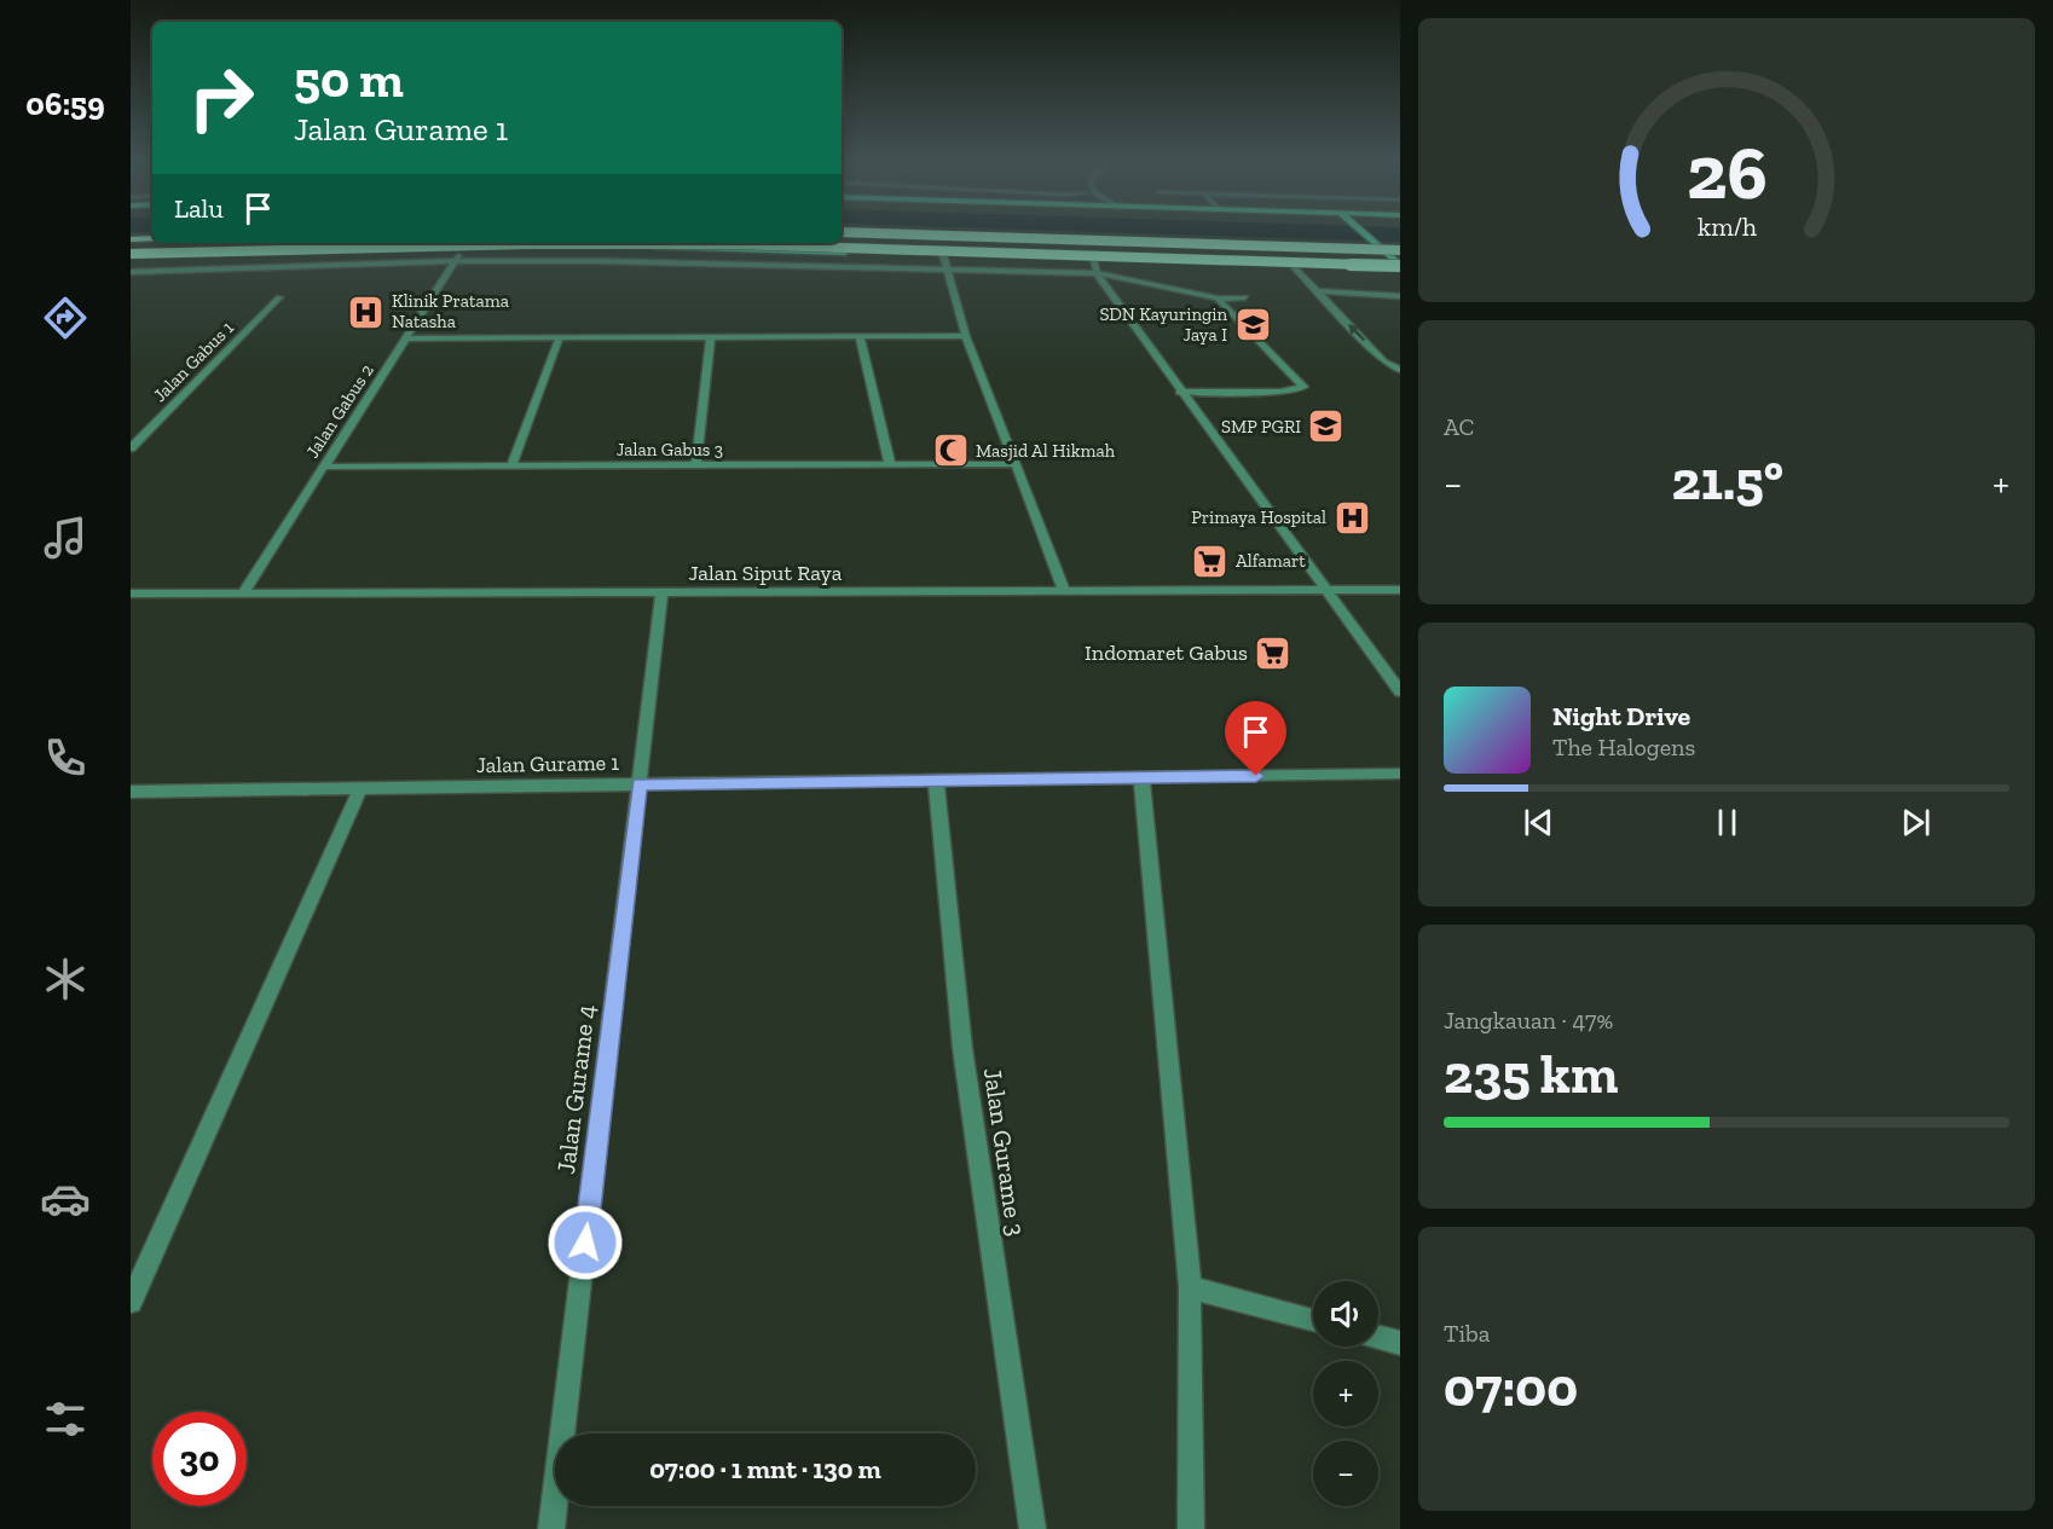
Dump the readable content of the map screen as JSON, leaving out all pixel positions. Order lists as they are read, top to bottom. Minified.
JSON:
{"streets":{"street":["Jalan Gabus 1","Jalan Gabus 2","Jalan Gabus 3","Jalan Siput Raya","Jalan Gurame 1","Jalan Gurame 4","Jalan Gurame 3"]},"crossings":[["Jalan Gabus 2","Jalan Gabus 3"],["Jalan Gabus 2","Jalan Siput Raya"],["Jalan Siput Raya","Jalan Gurame 4"],["Jalan Gurame 1","Jalan Gurame 4"],["Jalan Gurame 1","Jalan Gurame 3"]],"places":{"hospital":["Klinik Pratama Natasha","Primaya Hospital"],"school or university":["SDN Kayuringin Jaya I","SMP PGRI"],"mosque":["Masjid Al Hikmah"],"supermarket":["Alfamart","Indomaret Gabus"]},"page":{"tabs":"06:59","turn":["50 m","Jalan Gurame 1"],"then":"Lalu","tile":["AC",["Jangkauan · 47%","235 km"],["Tiba","07:00"]],"heat":["−","21.5°","+"],"song":["Night Drive","The Halogens"],"map_buttons":["+","−"],"limit":"30","trip":"07:00 · 1 mnt · 130 m","gauge":["26","km/h"]}}
